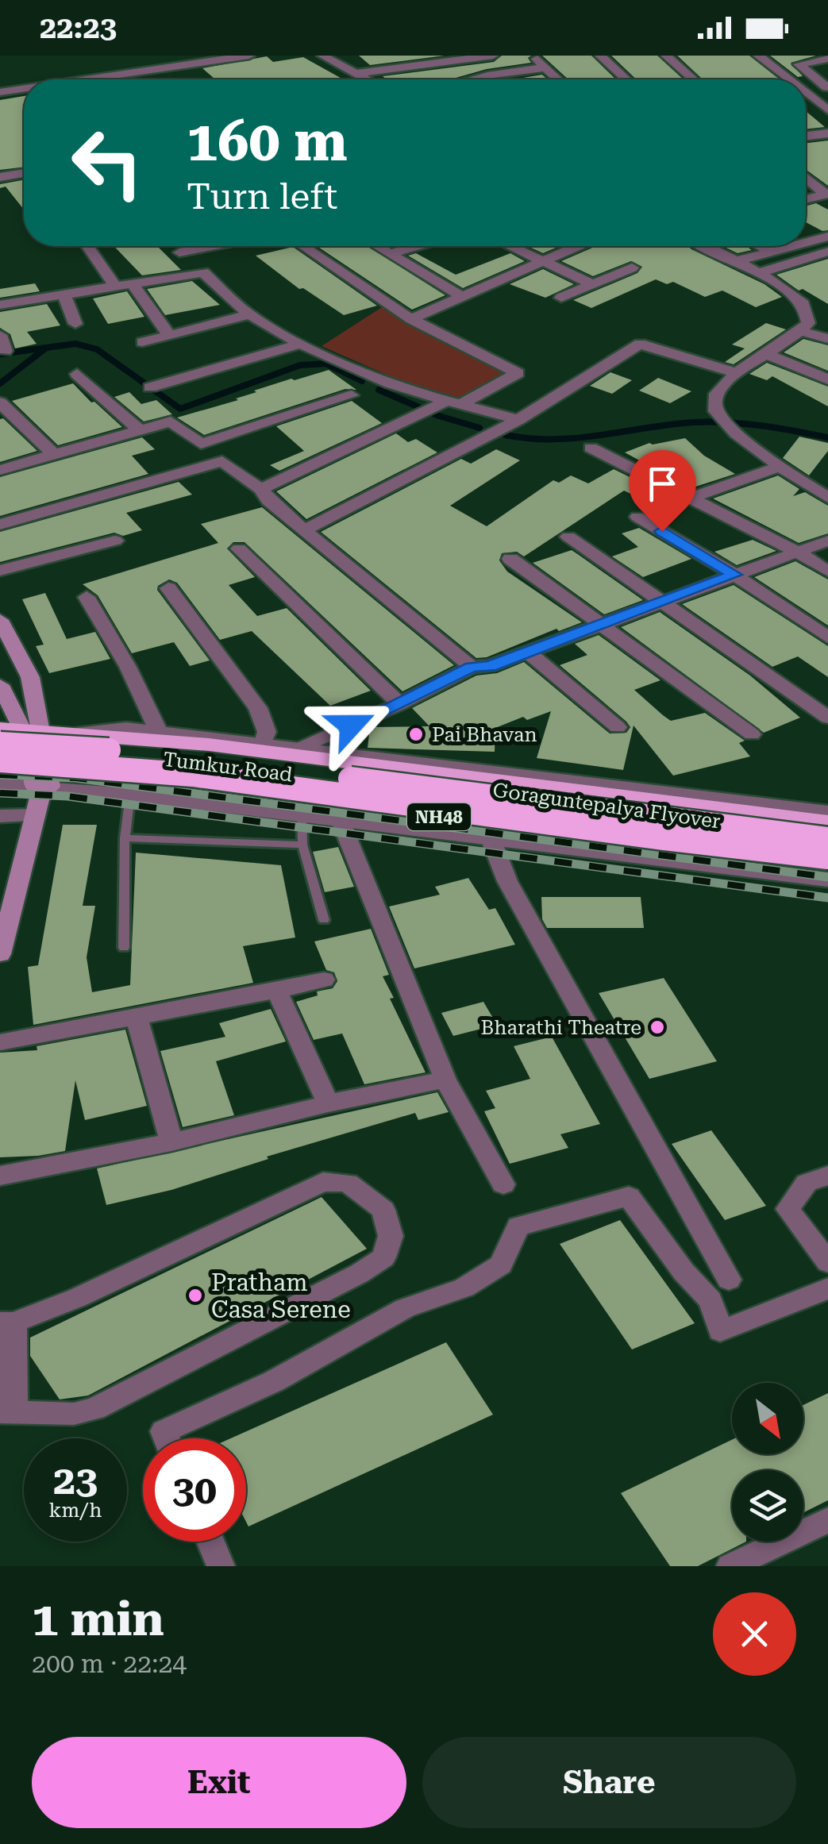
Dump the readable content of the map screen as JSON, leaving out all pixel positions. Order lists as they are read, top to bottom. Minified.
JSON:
{"streets":{"highway":["Tumkur Road","Goraguntepalya Flyover","NH48"]},"places":["Pai Bhavan","Bharathi Theatre","Pratham Casa Serene"],"north":"bottom right","page":{"status":"22:23","turn":["160 m","Turn left"],"speed":"23 km/h","limit":"30","heading":["1 min","200 m · 22:24"],"buttons":["Exit","Share"]}}
